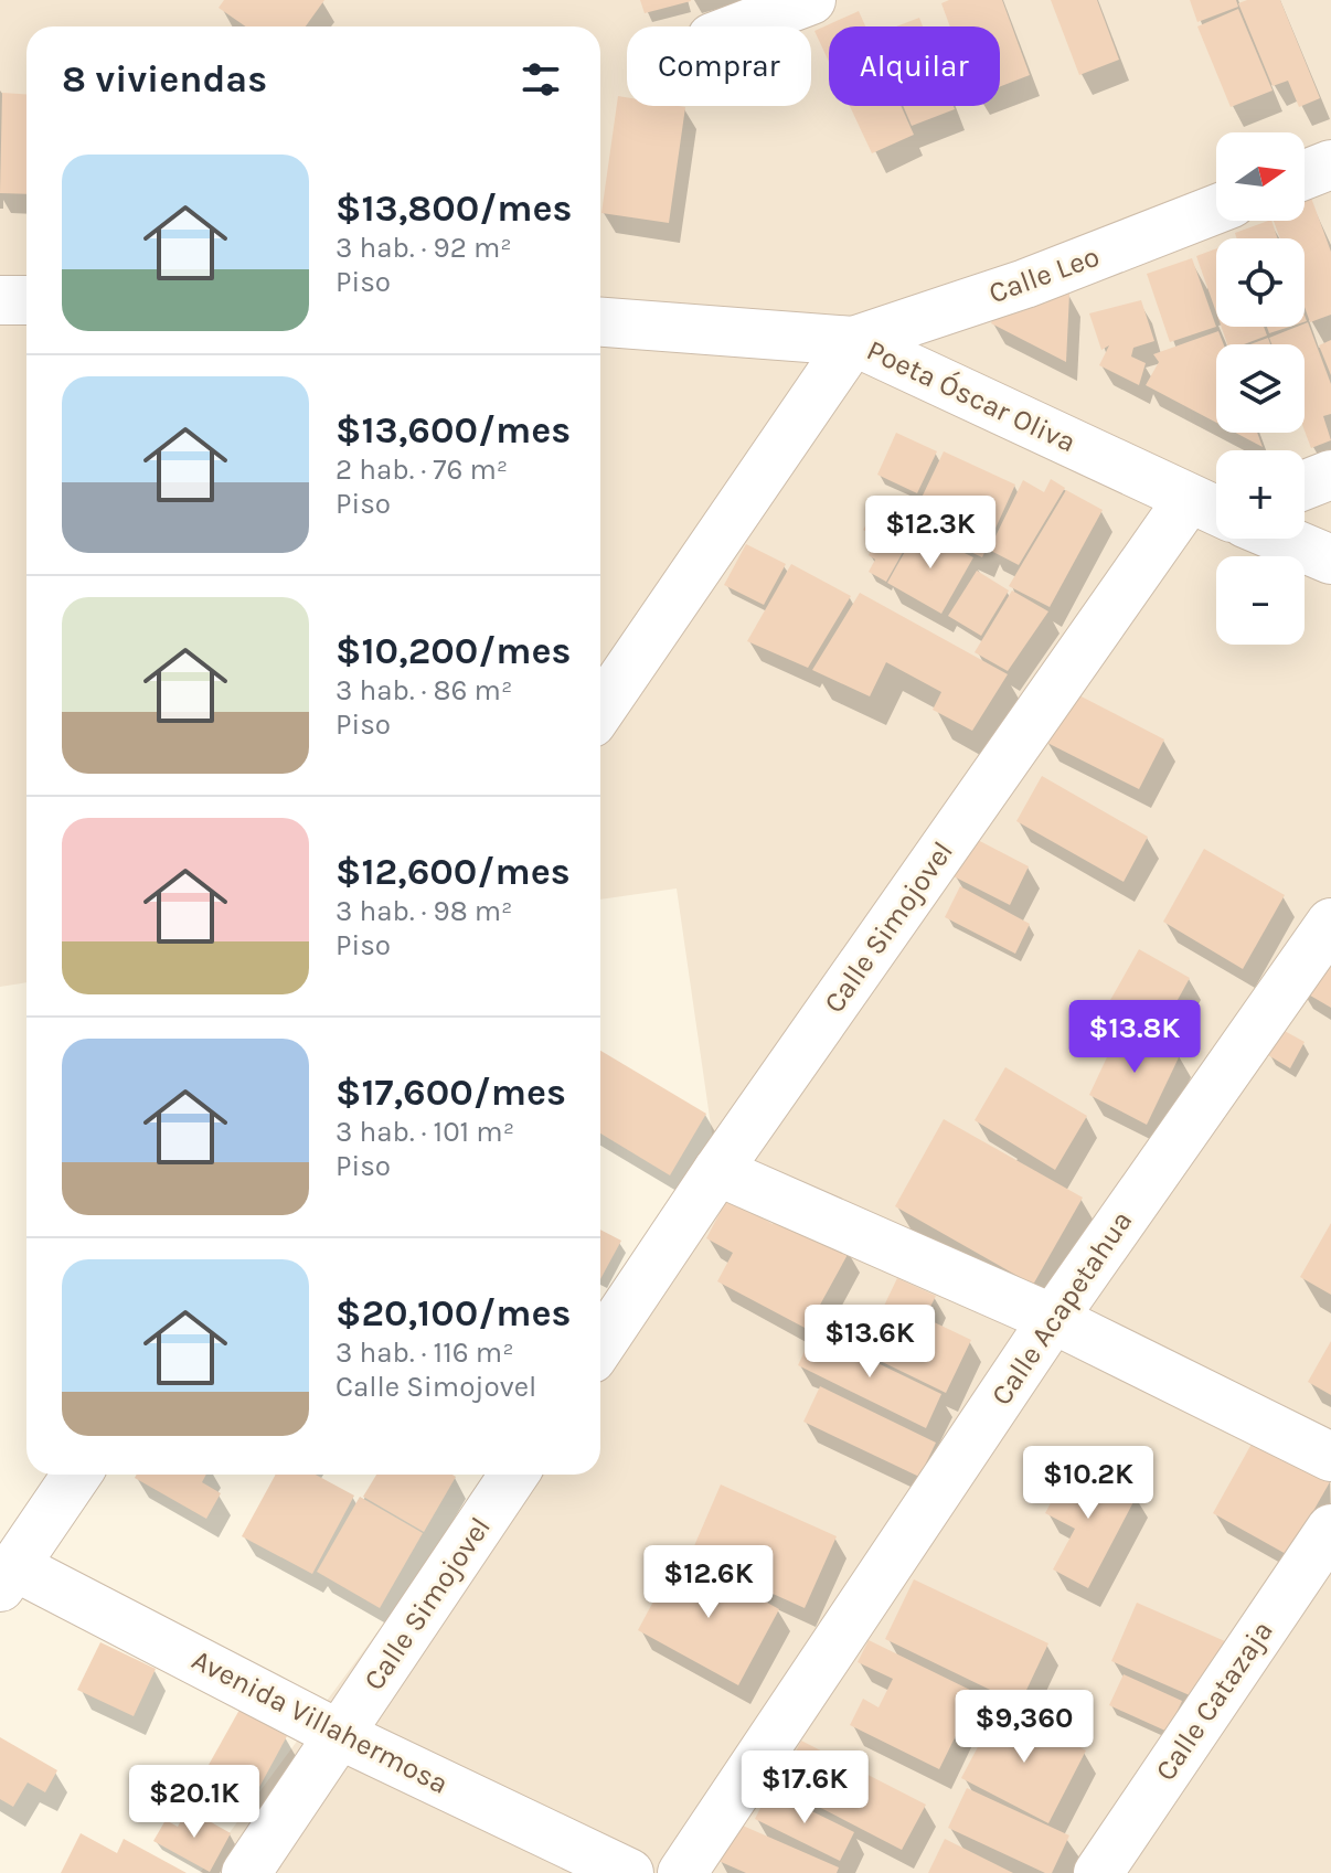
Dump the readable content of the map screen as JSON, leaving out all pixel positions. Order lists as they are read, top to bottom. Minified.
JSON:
{"streets":{"street":["Calle Leo","Poeta Óscar Oliva","Calle Simojovel","Calle Acapetahua","Calle Catazaja","Avenida Villahermosa"]},"crossings":[["Calle Leo","Poeta Óscar Oliva"],["Calle Simojovel","Avenida Villahermosa"]],"north":"right","page":{"chip":["Comprar","Alquilar"],"heading":"8 viviendas","map_buttons":["+","−"],"list":[{"name":"$13,800/mes","note":"3 hab. · 92 m² · Piso"},{"name":"$13,600/mes","note":"2 hab. · 76 m² · Piso"},{"name":"$10,200/mes","note":"3 hab. · 86 m² · Piso"},{"name":"$12,600/mes","note":"3 hab. · 98 m² · Piso"},{"name":"$17,600/mes","note":"3 hab. · 101 m² · Piso"},{"name":"$20,100/mes","note":"3 hab. · 116 m² · Calle Simojovel"}],"price":["$12.3K","$13.8K","$13.6K","$10.2K","$12.6K","$9,360","$17.6K","$20.1K"]}}
